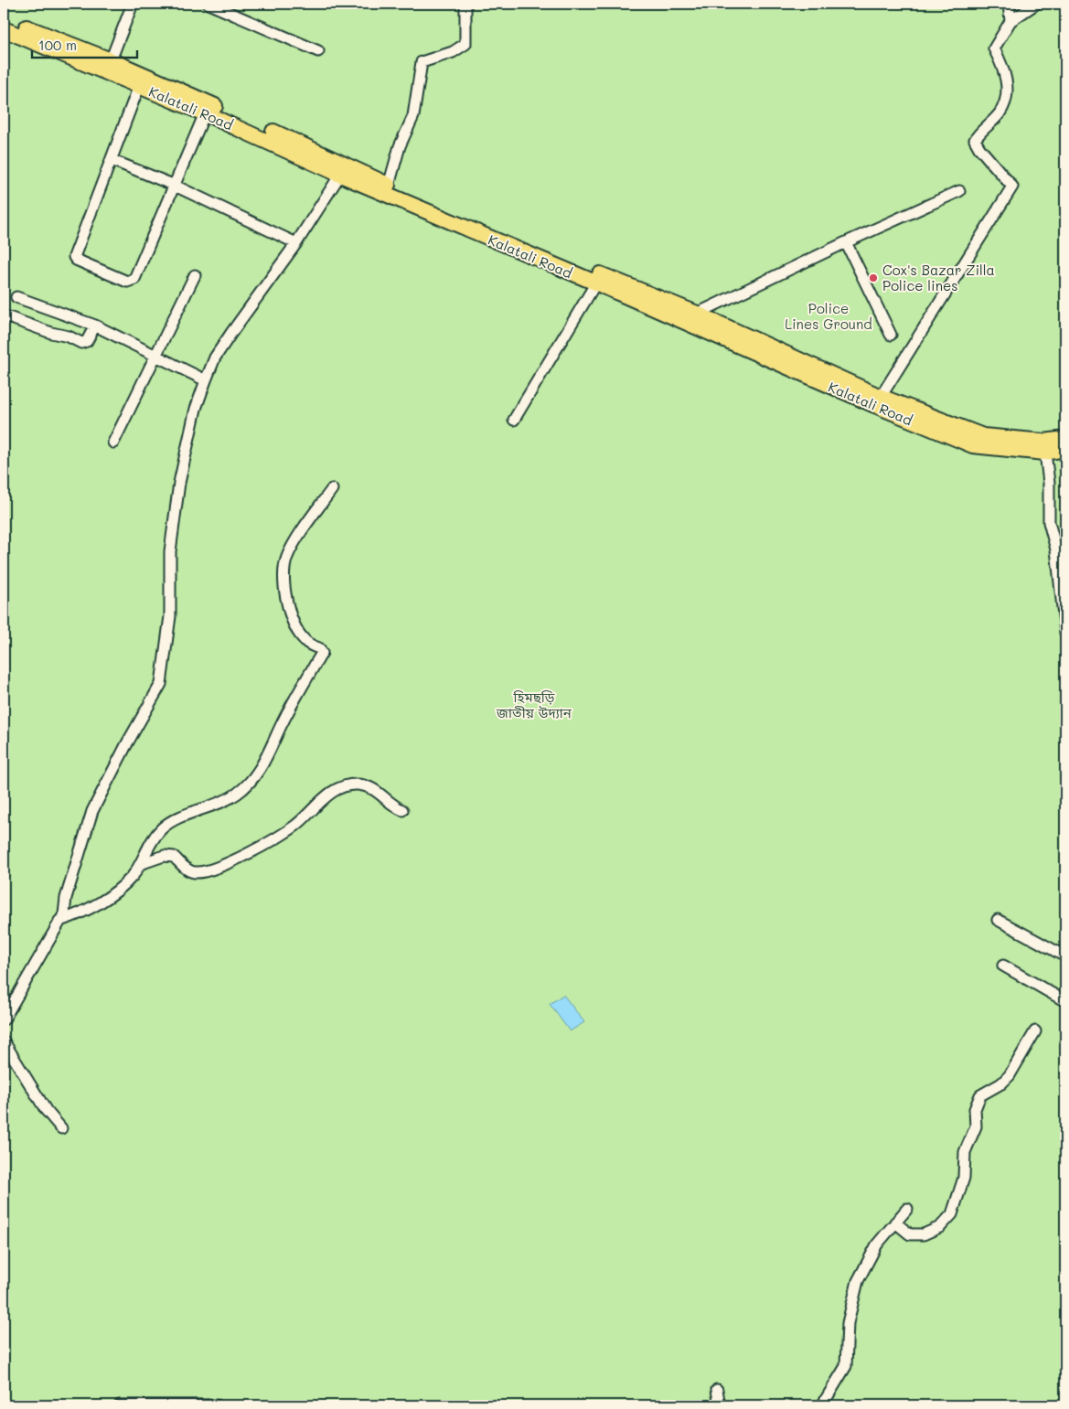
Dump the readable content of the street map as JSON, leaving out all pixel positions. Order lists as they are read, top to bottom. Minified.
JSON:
{"streets":{"highway":["Kalatali Road"]},"parks":["Police Lines Ground","হিমছড়ি জাতীয় উদ্যান"],"places":["Cox's Bazar Zilla Police lines"],"scale_bar":"100 m"}
